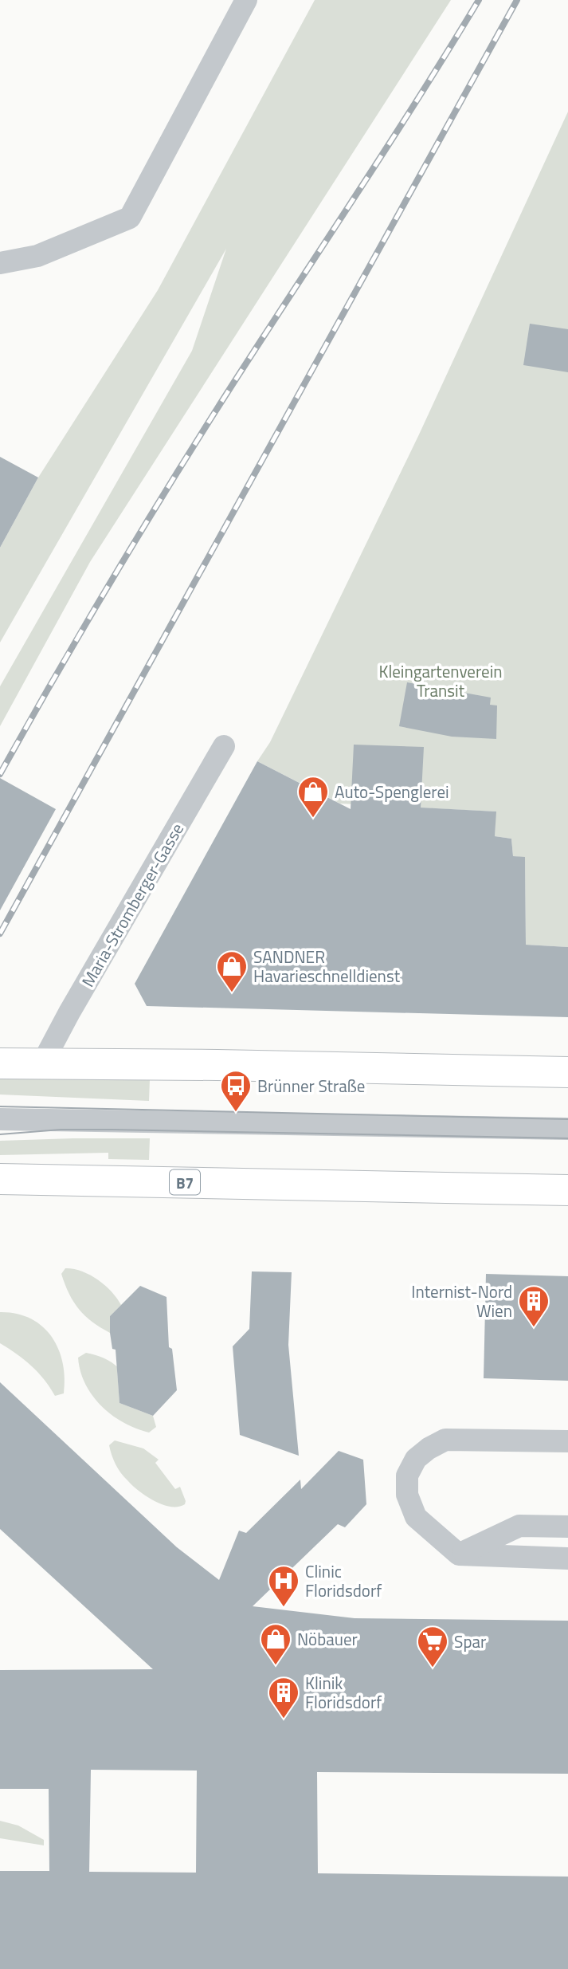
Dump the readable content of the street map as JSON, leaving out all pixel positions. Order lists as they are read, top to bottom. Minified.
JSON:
{"streets":{"main road":["B7"],"lane":["Maria-Stromberger-Gasse"]},"parks":["Kleingartenverein Transit"],"places":{"shop":["Auto-Spenglerei","SANDNER Havarieschnelldienst","Nöbauer"],"bus stop":["Brünner Straße"],"building":["Internist-Nord Wien","Klinik Floridsdorf"],"hospital":["Clinic Floridsdorf"],"supermarket":["Spar"]}}
